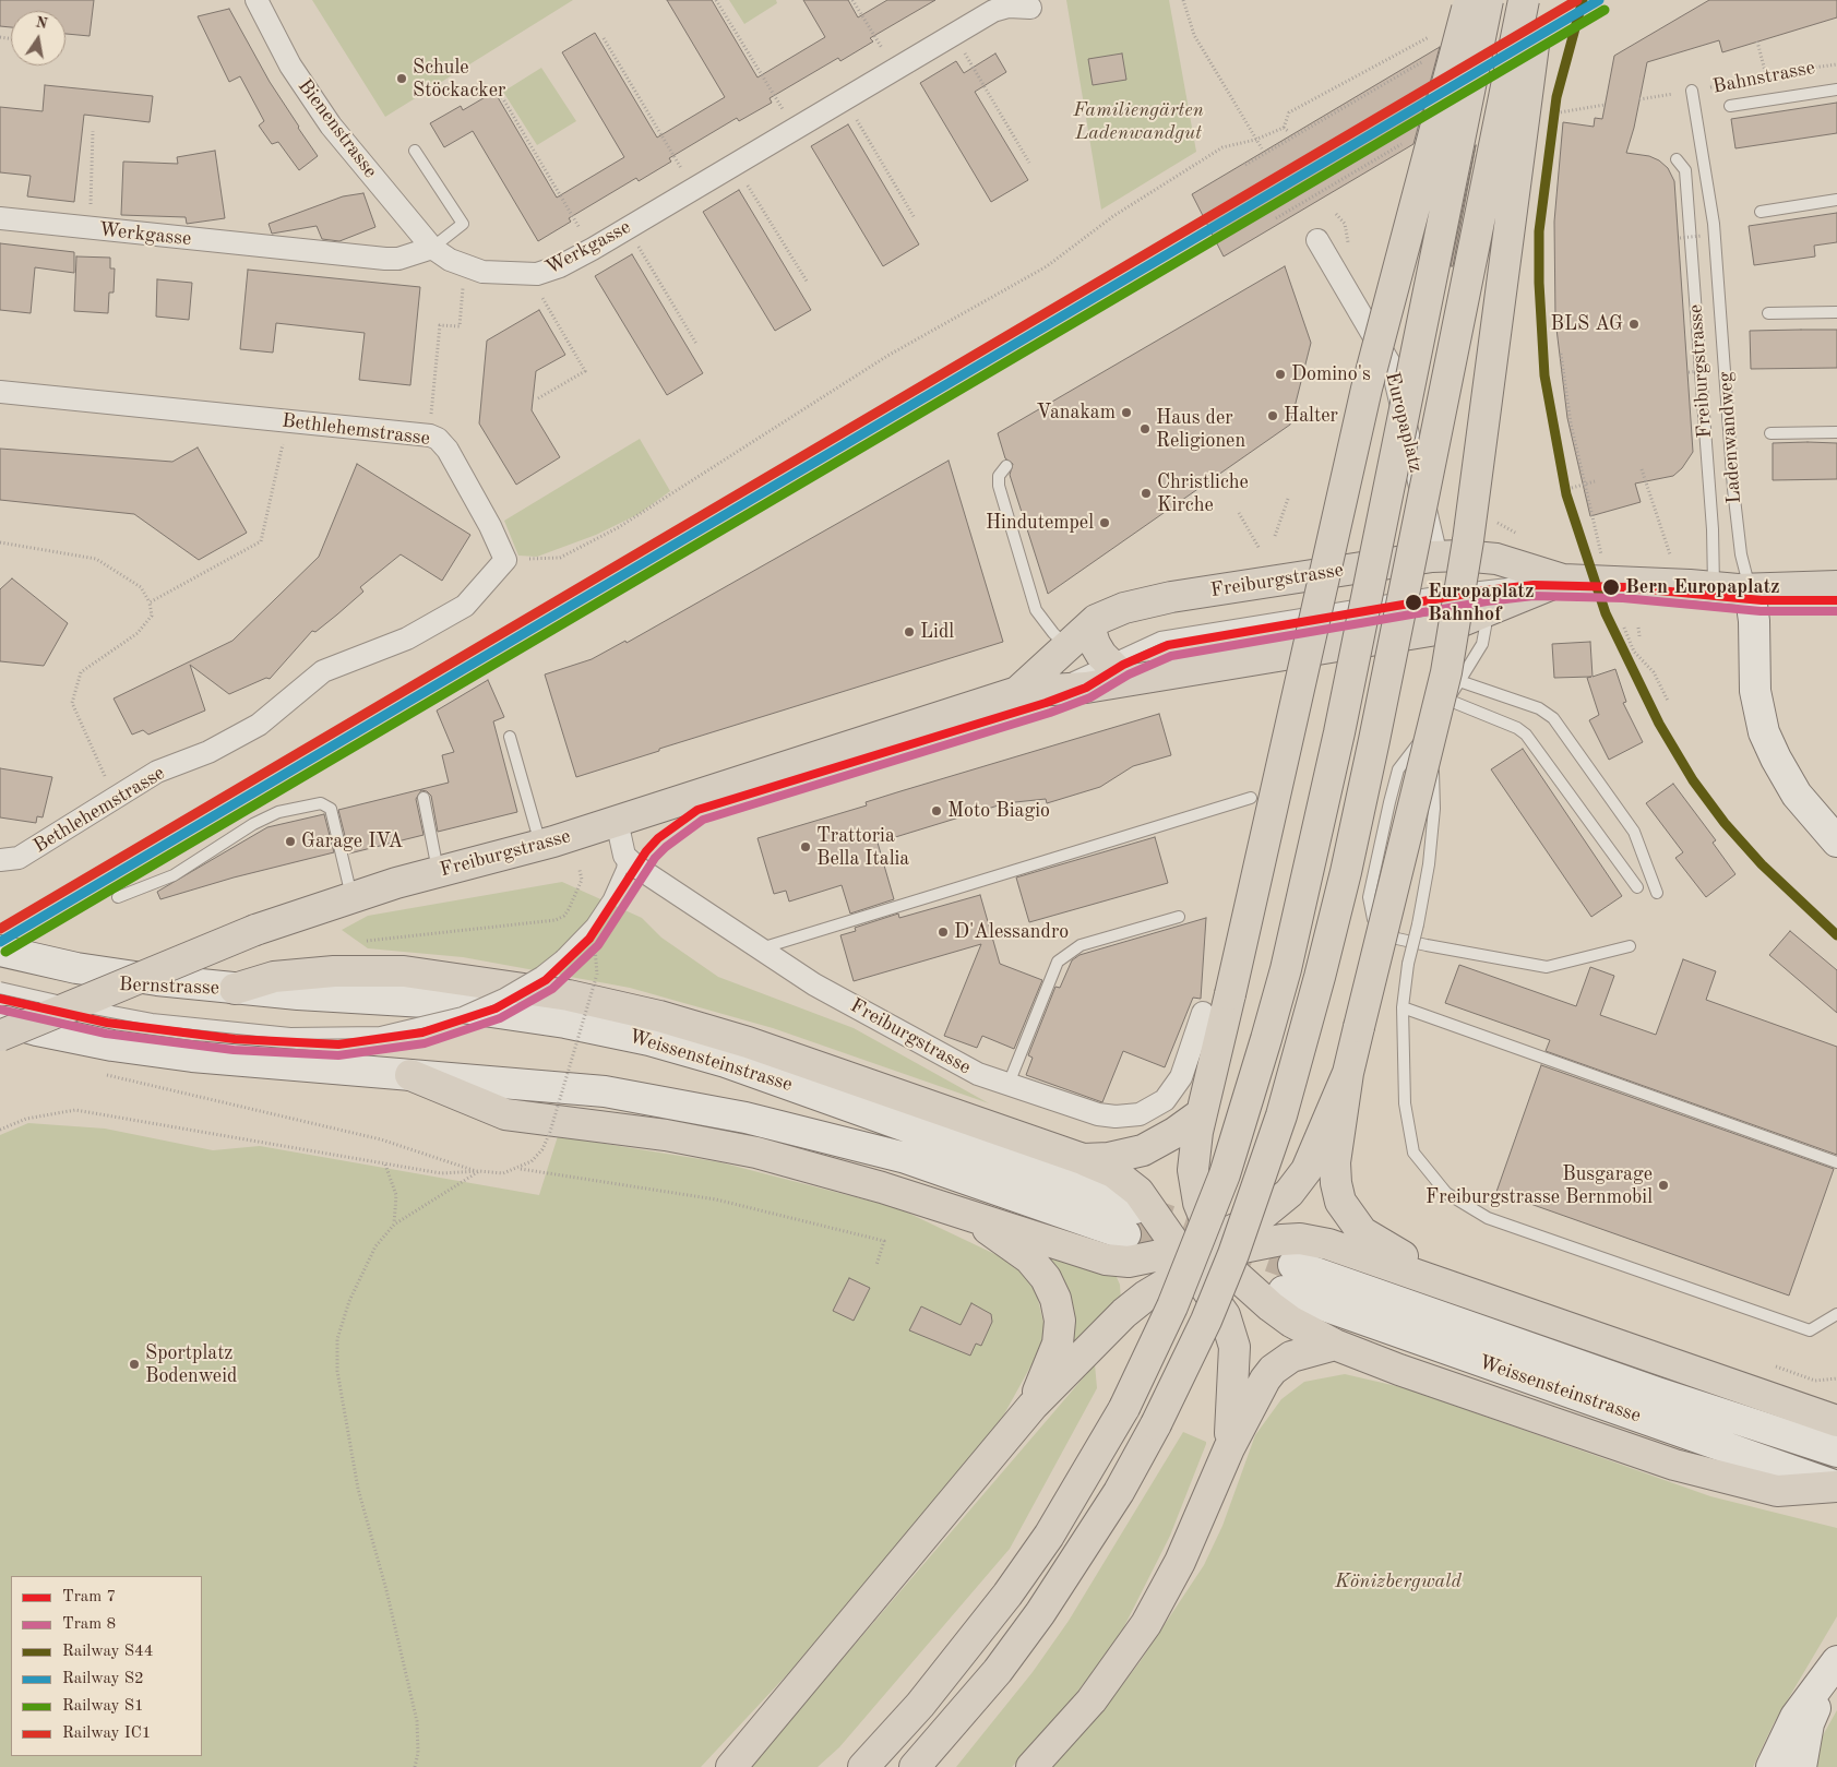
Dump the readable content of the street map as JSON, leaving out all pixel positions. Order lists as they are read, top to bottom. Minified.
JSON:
{"streets":{"main road":["Freiburgstrasse","Bernstrasse","Weissensteinstrasse"],"street":["Bienenstrasse","Werkgasse","Europaplatz","Bethlehemstrasse"],"lane":["Bahnstrasse","Ladenwandweg"]},"crossings":[["Bahnstrasse","Ladenwandweg"],["Bienenstrasse","Werkgasse"],["Freiburgstrasse","Europaplatz"],["Freiburgstrasse","Ladenwandweg"],["Bernstrasse","Weissensteinstrasse"]],"parks":["Familiengärten Ladenwandgut","Könizbergwald"],"places":["Schule Stöckacker","BLS AG","Domino's","Vanakam","Halter","Haus der Religionen","Christliche Kirche","Hindutempel","Bern Europaplatz","Europaplatz Bahnhof","Lidl","Moto Biagio","Garage IVA","Trattoria Bella Italia","D'Alessandro","Busgarage Freiburgstrasse Bernmobil","Sportplatz Bodenweid"],"lines":["rail line S44","rail line S2","rail line IC1","rail line S1","tram line 7","tram line 8"],"legend":["Tram 7","Tram 8","Railway S44","Railway S2","Railway S1","Railway IC1"],"north":"top"}
